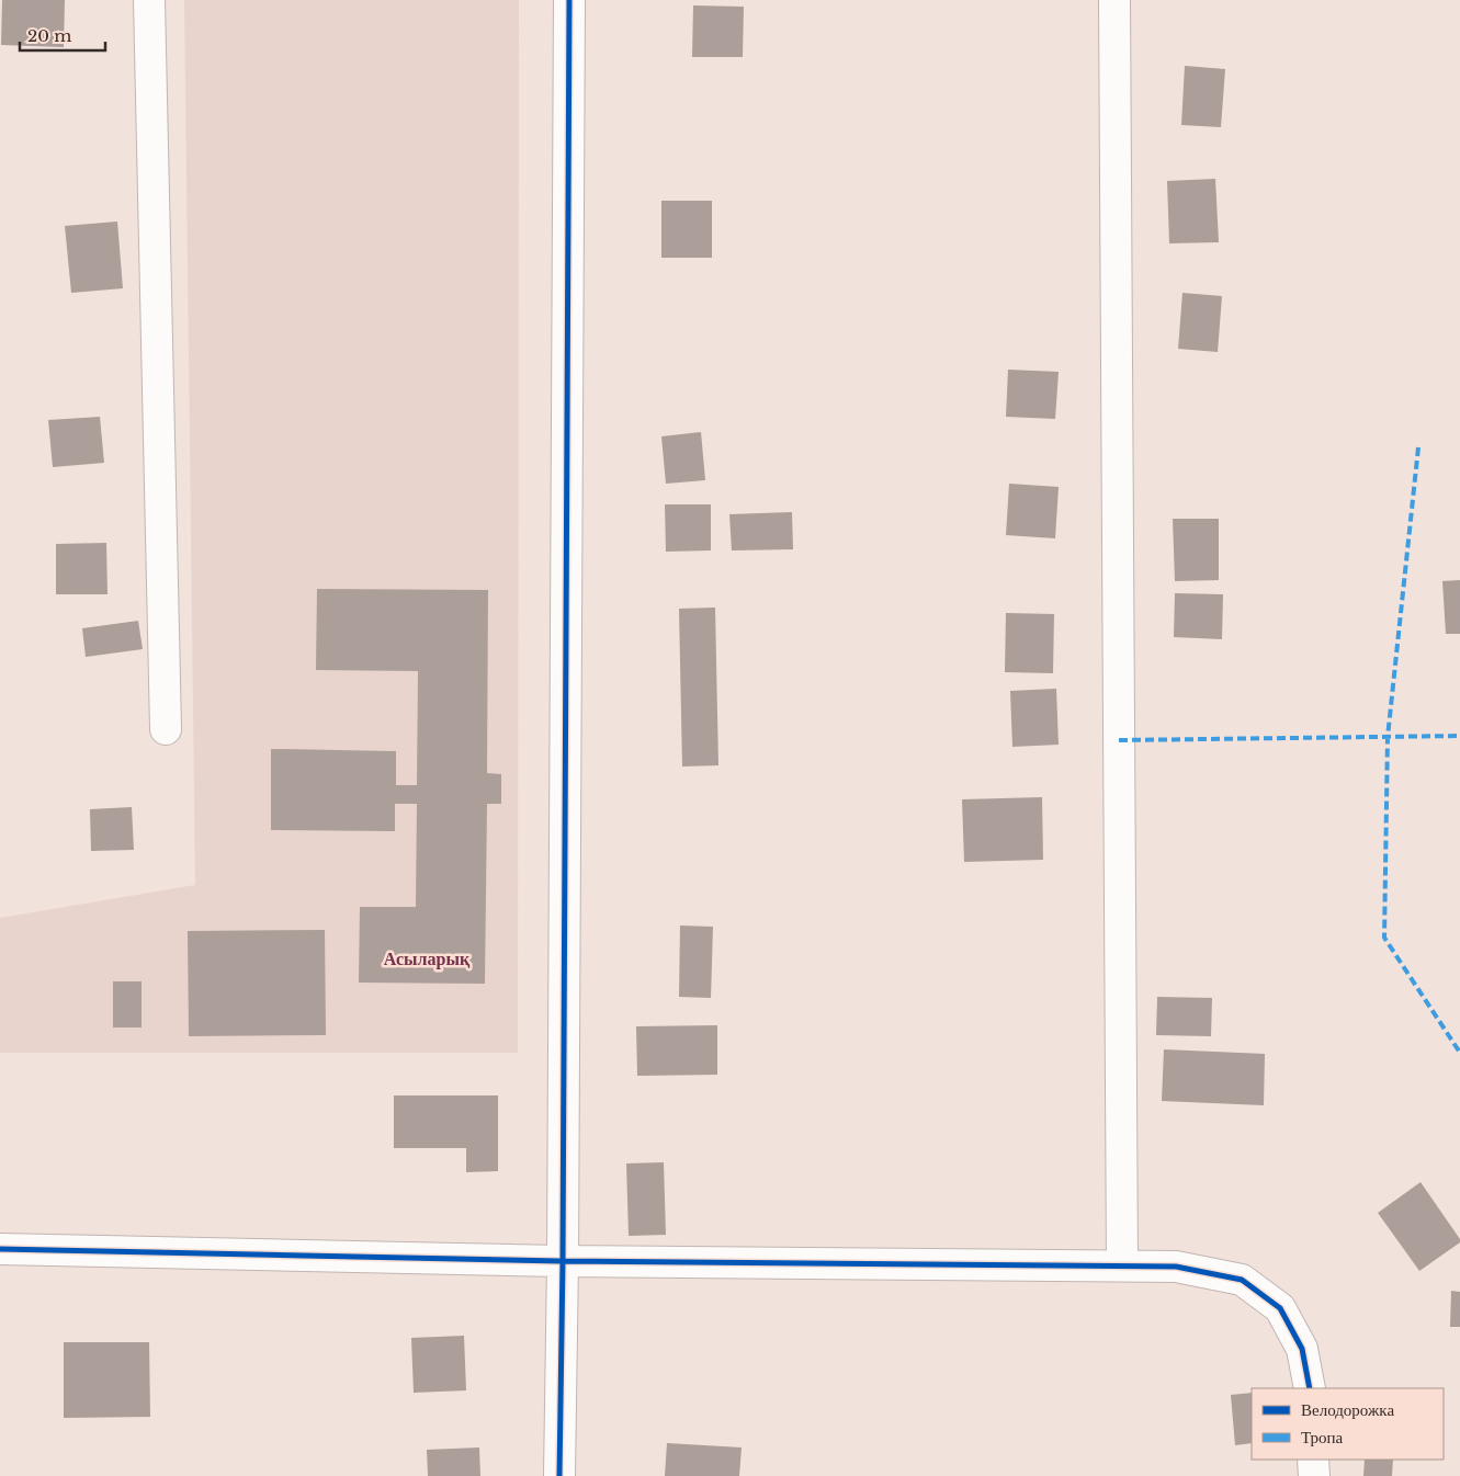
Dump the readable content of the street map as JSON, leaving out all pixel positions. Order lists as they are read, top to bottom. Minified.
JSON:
{"districts":["Асыларық"],"legend":["Велодорожка","Тропа"],"scale_bar":"20 m"}
